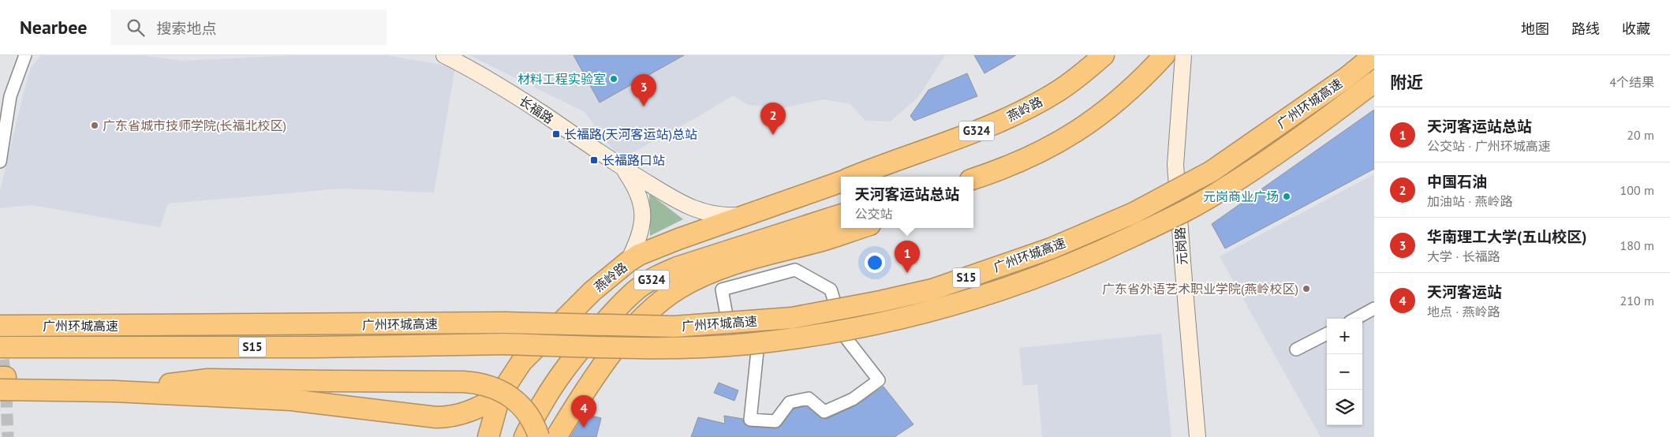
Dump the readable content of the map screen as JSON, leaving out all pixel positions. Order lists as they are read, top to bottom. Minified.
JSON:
{"streets":{"highway":["广州环城高速","燕岭路","G324","S15"],"street":["长福路","元岗路"]},"crossings":[["燕岭路","长福路"]],"places":{"other":["材料工程实验室","广东省城市技师学院(长福北校区)","元岗商业广场","广东省外语艺术职业学院(燕岭校区)"],"transit":["长福路(天河客运站)总站","长福路口站"]},"page":{"header":"Nearbee","search":"搜索地点","nav":["地图","路线","收藏"],"heading":["附近","4个结果"],"pins":["3","2","1","4"],"list":[{"mark":"1","name":"天河客运站总站","note":"公交站 · 广州环城高速","value":"20 m"},{"mark":"2","name":"中国石油","note":"加油站 · 燕岭路","value":"100 m"},{"mark":"3","name":"华南理工大学(五山校区)","note":"大学 · 长福路","value":"180 m"},{"mark":"4","name":"天河客运站","note":"地点 · 燕岭路","value":"210 m"}],"popup":["天河客运站总站","公交站"],"map_buttons":["+","−"]}}
